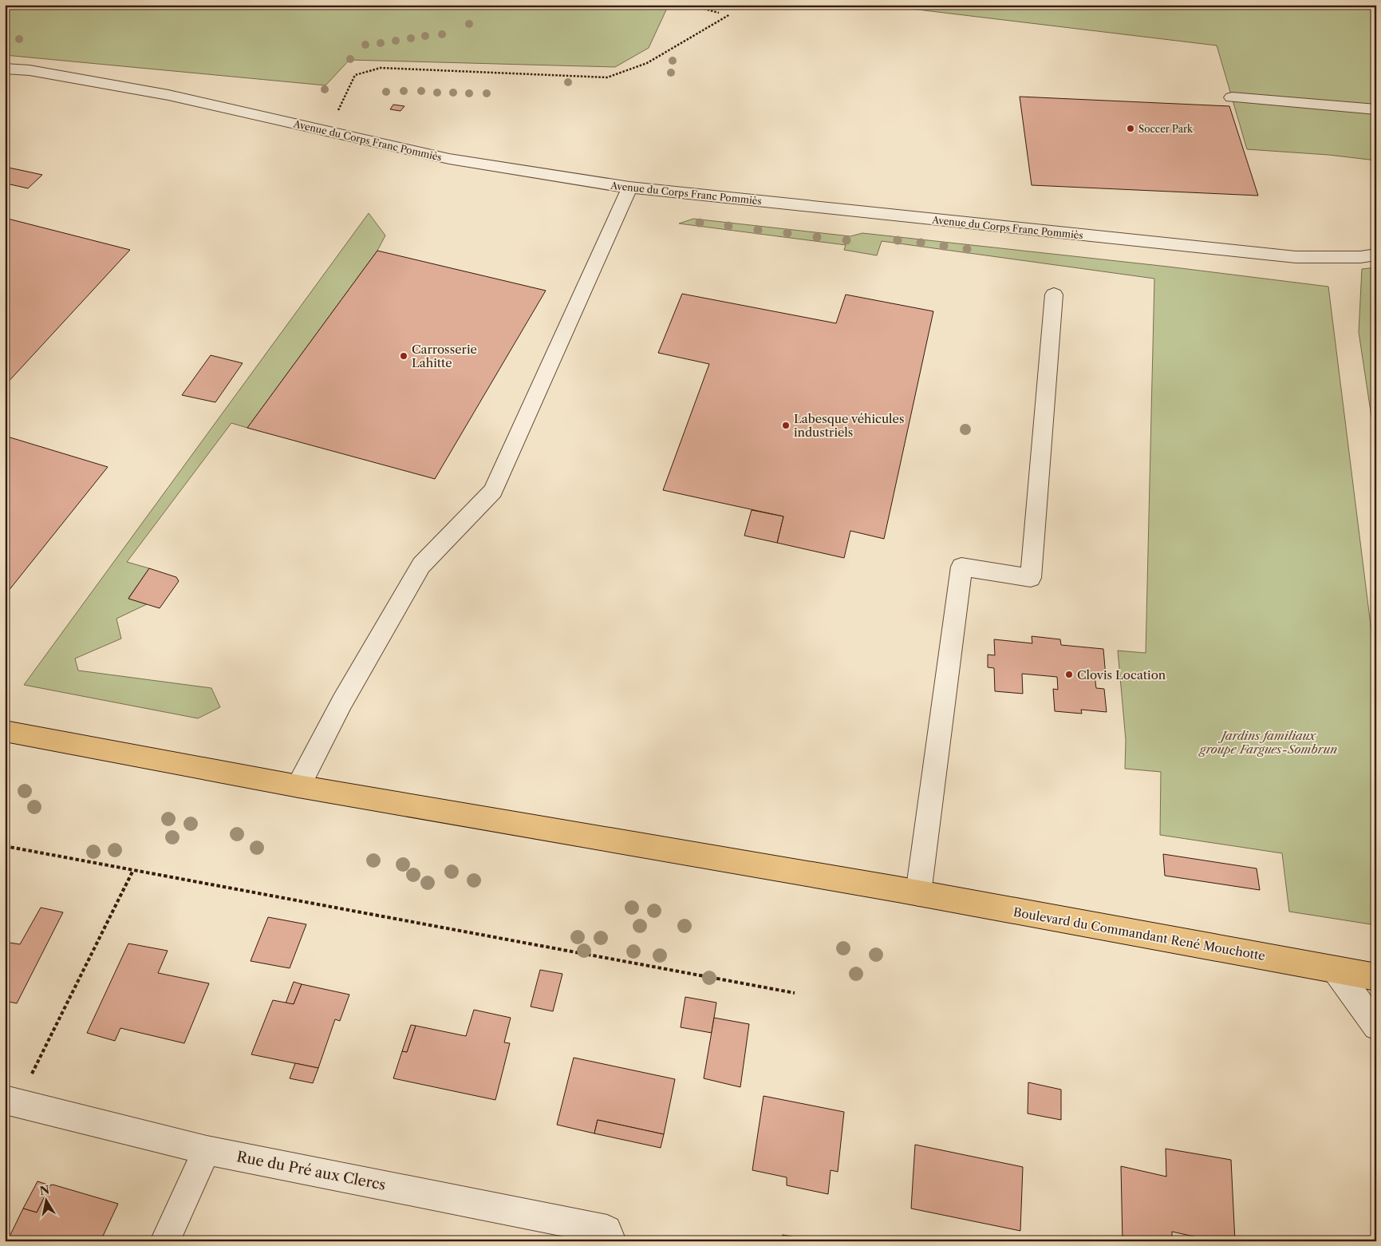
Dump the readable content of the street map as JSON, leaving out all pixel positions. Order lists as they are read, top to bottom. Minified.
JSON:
{"streets":{"main road":["Boulevard du Commandant René Mouchotte"],"street":["Avenue du Corps Franc Pommiès","Rue du Pré aux Clercs"]},"parks":["Jardins familiaux groupe Fargues-Sombrun"],"places":["Soccer Park","Carrosserie Lahitte","Labesque véhicules industriels","Clovis Location"],"north":"top"}
